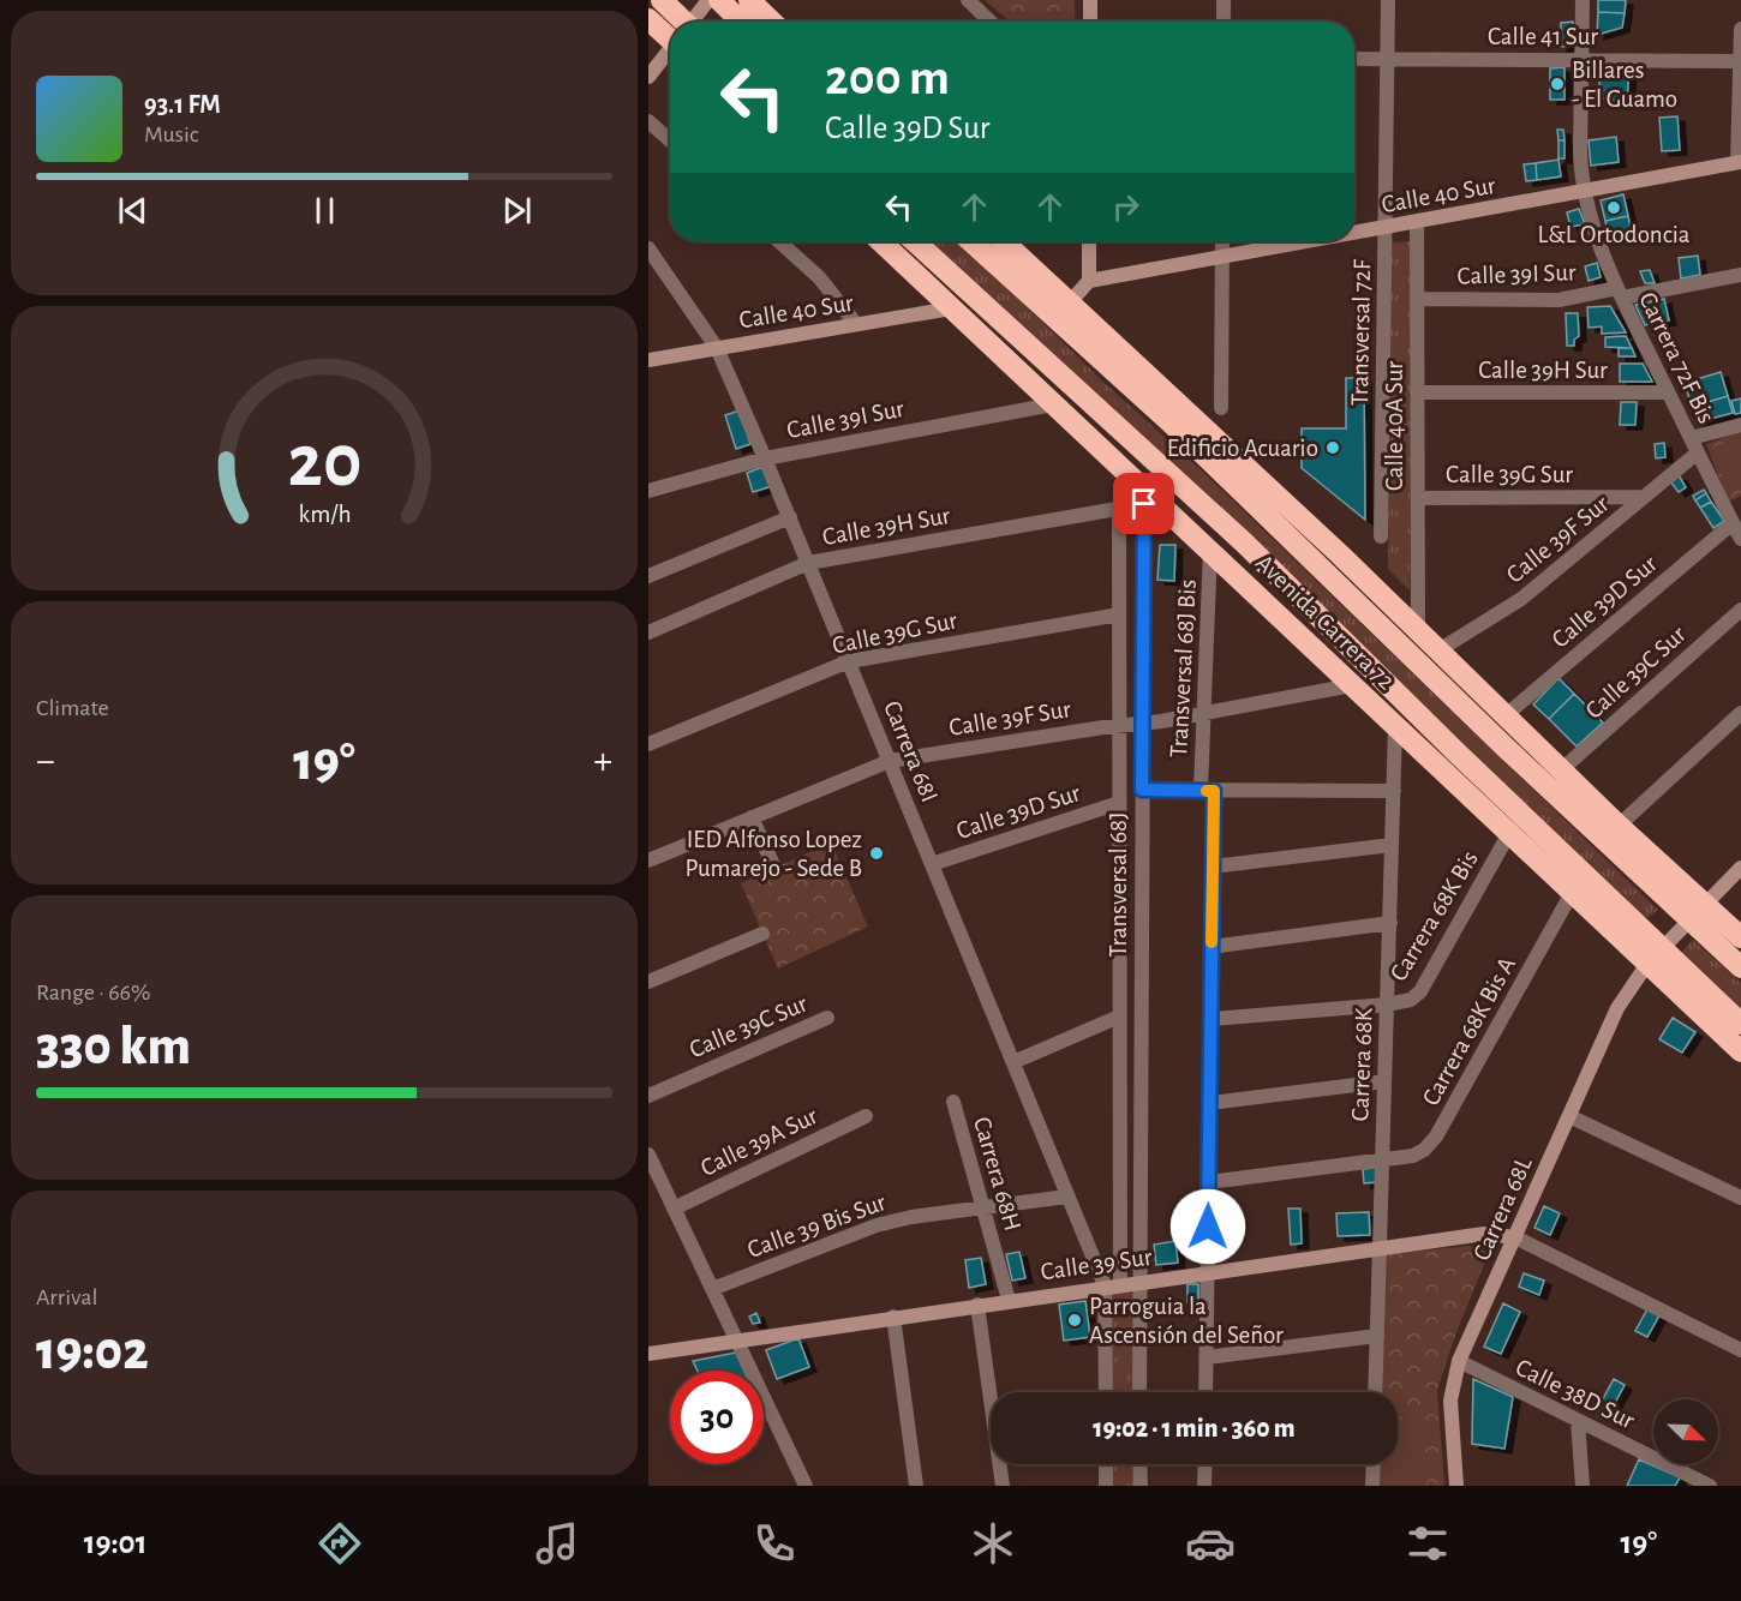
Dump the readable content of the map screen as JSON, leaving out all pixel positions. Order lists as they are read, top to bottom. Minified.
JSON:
{"streets":{"highway":["Avenida Carrera 72"],"street":["Calle 41 Sur","Calle 40 Sur","Calle 39I Sur","Transversal 72F","Carrera 72F Bis","Calle 39H Sur","Calle 40A Sur","Calle 39G Sur","Calle 39F Sur","Calle 39D Sur","Transversal 68J Bis","Calle 39C Sur","Carrera 68I","Transversal 68J","Carrera 68K Bis","Carrera 68K Bis A","Carrera 68K","Calle 39A Sur","Carrera 68H","Carrera 68L","Calle 39 Bis Sur","Calle 39 Sur","Calle 38D Sur"]},"crossings":[["Calle 41 Sur","Transversal 72F"],["Calle 41 Sur","Carrera 72F Bis"],["Calle 40 Sur","Transversal 72F"],["Calle 40 Sur","Carrera 72F Bis"],["Calle 40 Sur","Calle 40A Sur"],["Calle 40 Sur","Avenida Carrera 72"],["Calle 40 Sur","Carrera 68I"],["Calle 39I Sur","Carrera 72F Bis"],["Calle 39I Sur","Calle 40A Sur"],["Calle 39I Sur","Avenida Carrera 72"],["Calle 39I Sur","Carrera 68I"],["Carrera 72F Bis","Calle 39H Sur"],["Carrera 72F Bis","Calle 39F Sur"],["Carrera 72F Bis","Calle 39D Sur"],["Calle 39H Sur","Calle 40A Sur"],["Calle 39H Sur","Avenida Carrera 72"],["Calle 39H Sur","Carrera 68I"],["Calle 39H Sur","Transversal 68J"],["Calle 40A Sur","Calle 39G Sur"],["Calle 40A Sur","Avenida Carrera 72"],["Calle 39G Sur","Calle 39F Sur"],["Calle 39G Sur","Carrera 68I"],["Calle 39G Sur","Transversal 68J"],["Calle 39F Sur","Avenida Carrera 72"],["Calle 39F Sur","Transversal 68J Bis"],["Calle 39F Sur","Carrera 68I"],["Calle 39F Sur","Transversal 68J"],["Calle 39D Sur","Avenida Carrera 72"],["Calle 39D Sur","Carrera 68I"],["Calle 39D Sur","Transversal 68J"],["Avenida Carrera 72","Transversal 68J Bis"],["Avenida Carrera 72","Calle 39C Sur"],["Avenida Carrera 72","Transversal 68J"],["Avenida Carrera 72","Carrera 68K Bis"],["Avenida Carrera 72","Carrera 68K Bis A"],["Avenida Carrera 72","Carrera 68K"],["Avenida Carrera 72","Carrera 68L"],["Transversal 68J Bis","Calle 39 Sur"],["Carrera 68I","Calle 39 Bis Sur"],["Carrera 68I","Calle 39 Sur"],["Transversal 68J","Calle 39 Sur"],["Carrera 68K Bis","Carrera 68K"],["Carrera 68K Bis A","Carrera 68K"],["Carrera 68K","Calle 39 Sur"],["Carrera 68H","Calle 39 Bis Sur"],["Carrera 68H","Calle 39 Sur"],["Carrera 68L","Calle 39 Sur"],["Carrera 68L","Calle 38D Sur"]],"places":["Billares - El Guamo","L&L Ortodoncia","Edificio Acuario","IED Alfonso Lopez Pumarejo - Sede B","Parroguia la Ascensión del Señor"],"north":"bottom right","page":{"turn":["200 m","Calle 39D Sur"],"song":["93.1 FM","Music"],"tile":["Climate",["Range · 66%","330 km"],["Arrival","19:02"]],"heat":["−","19°","+"],"limit":"30","trip":"19:02 · 1 min · 360 m","tabs":["19:01","19°"],"gauge":["20","km/h"]}}
